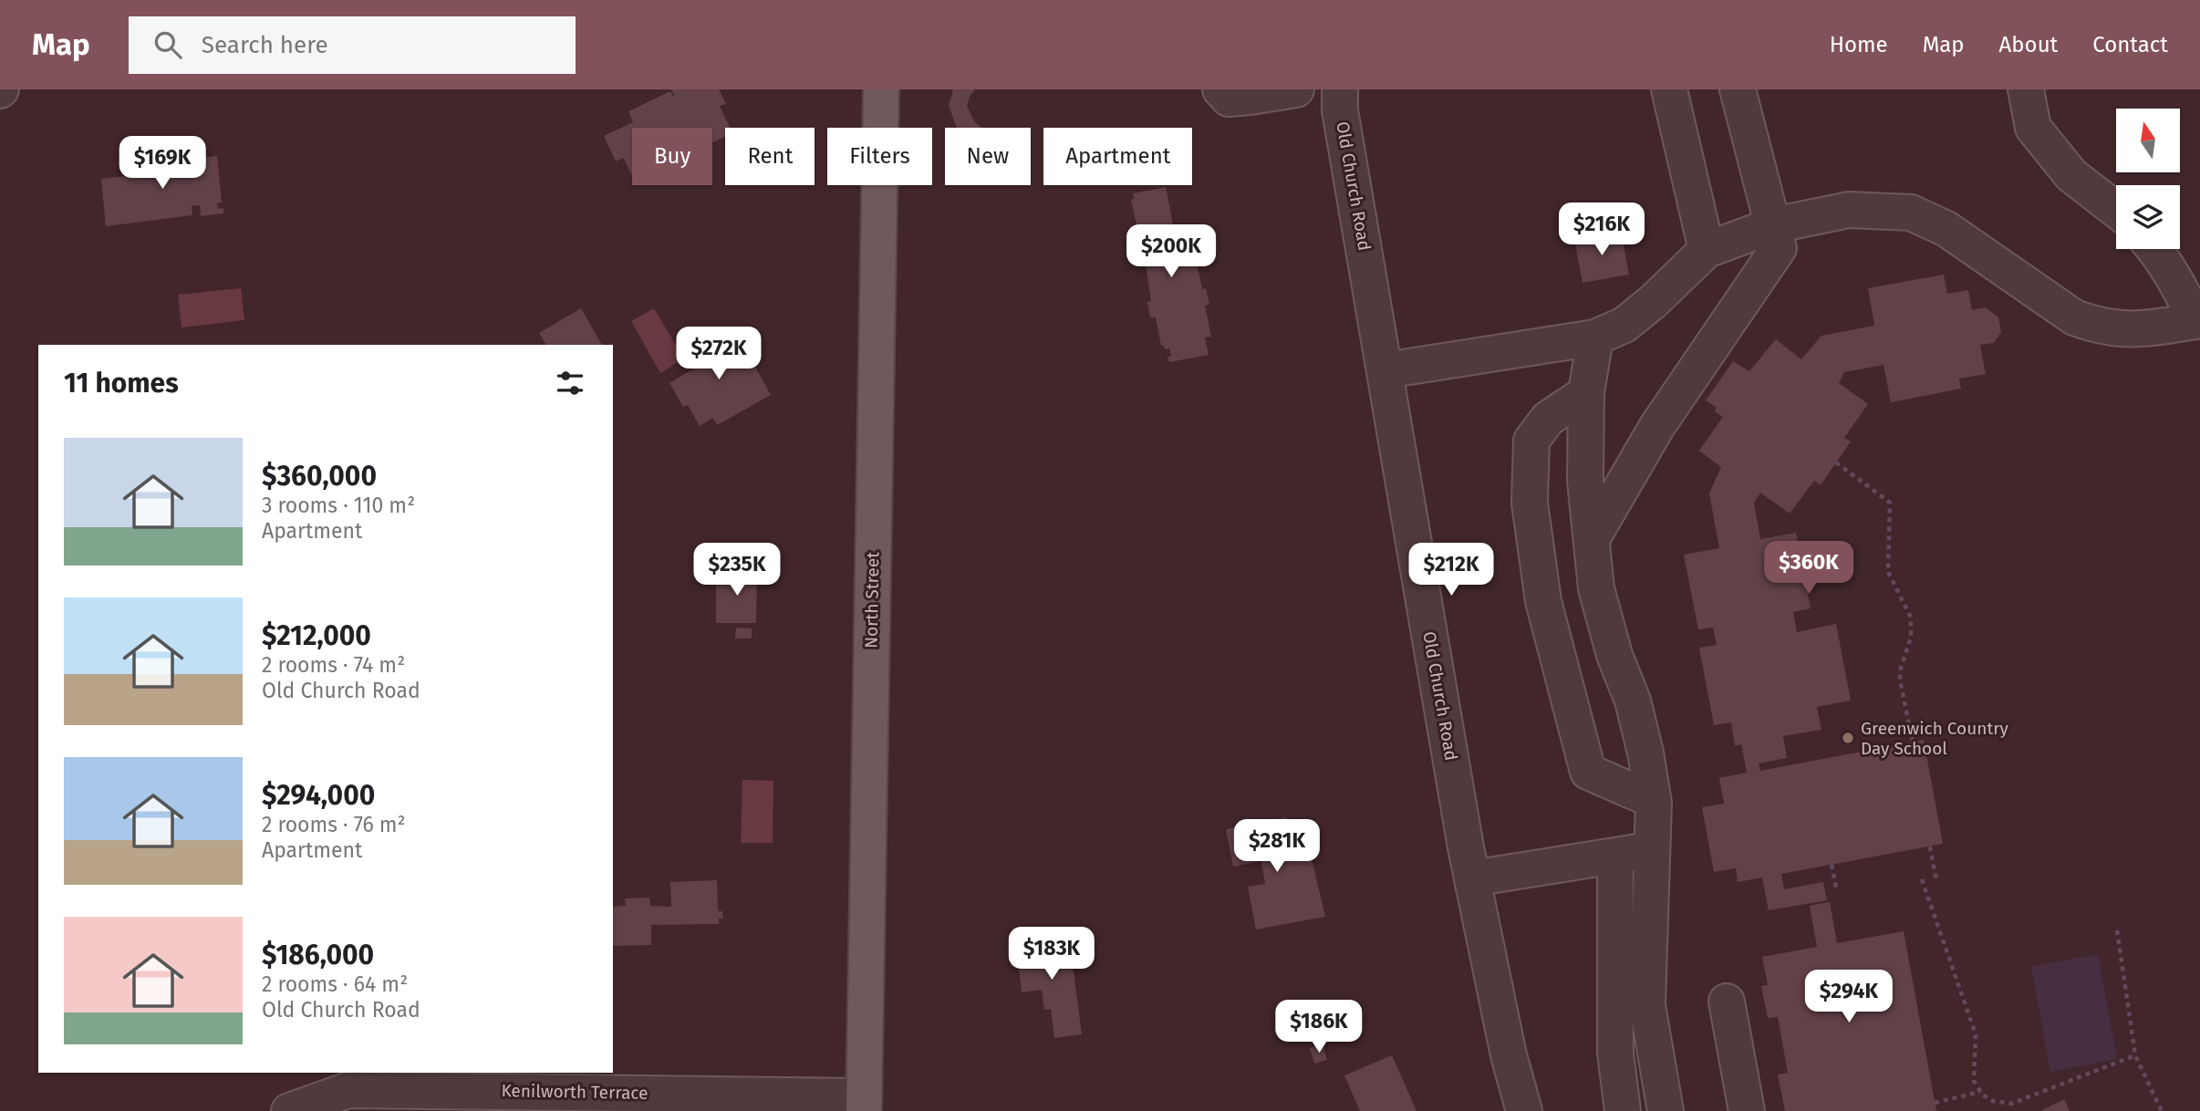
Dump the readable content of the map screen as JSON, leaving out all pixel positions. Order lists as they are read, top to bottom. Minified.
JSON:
{"streets":{"main road":["North Street"],"street":["Old Church Road","Kenilworth Terrace"]},"crossings":[["North Street","Kenilworth Terrace"]],"places":["Greenwich Country Day School"],"north":"top","page":{"header":"Map","search":"Search here","nav":["Home","Map","About","Contact"],"chip":["Buy","Rent","Filters","New","Apartment"],"price":["$169K","$216K","$200K","$272K","$360K","$235K","$212K","$281K","$183K","$294K","$186K"],"heading":"11 homes","list":[{"name":"$360,000","note":"3 rooms · 110 m² · Apartment"},{"name":"$212,000","note":"2 rooms · 74 m² · Old Church Road"},{"name":"$294,000","note":"2 rooms · 76 m² · Apartment"},{"name":"$186,000","note":"2 rooms · 64 m² · Old Church Road"}]}}
